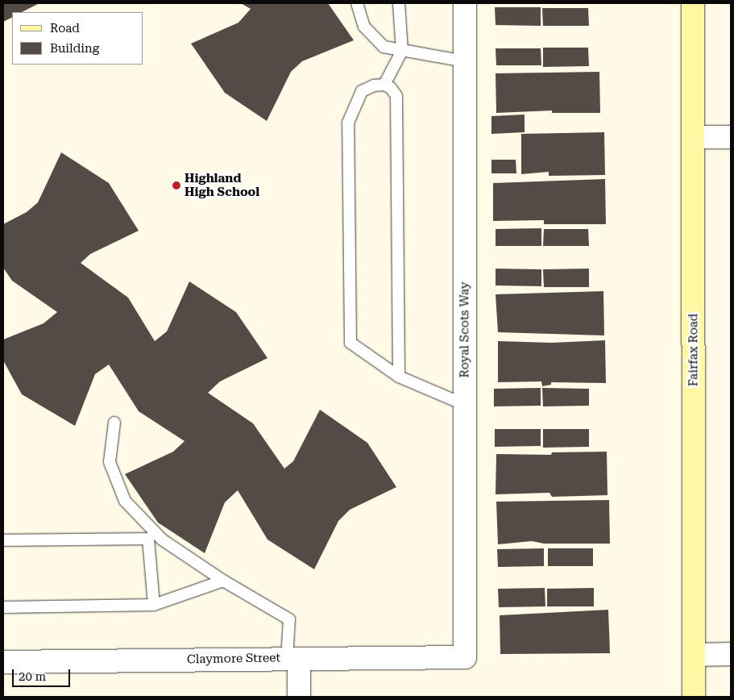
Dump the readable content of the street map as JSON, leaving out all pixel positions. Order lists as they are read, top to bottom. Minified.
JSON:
{"streets":{"main road":["Fairfax Road"],"street":["Royal Scots Way","Claymore Street"]},"crossings":[["Royal Scots Way","Claymore Street"]],"places":["Highland High School"],"legend":["Road","Building"],"scale_bar":"20 m"}
